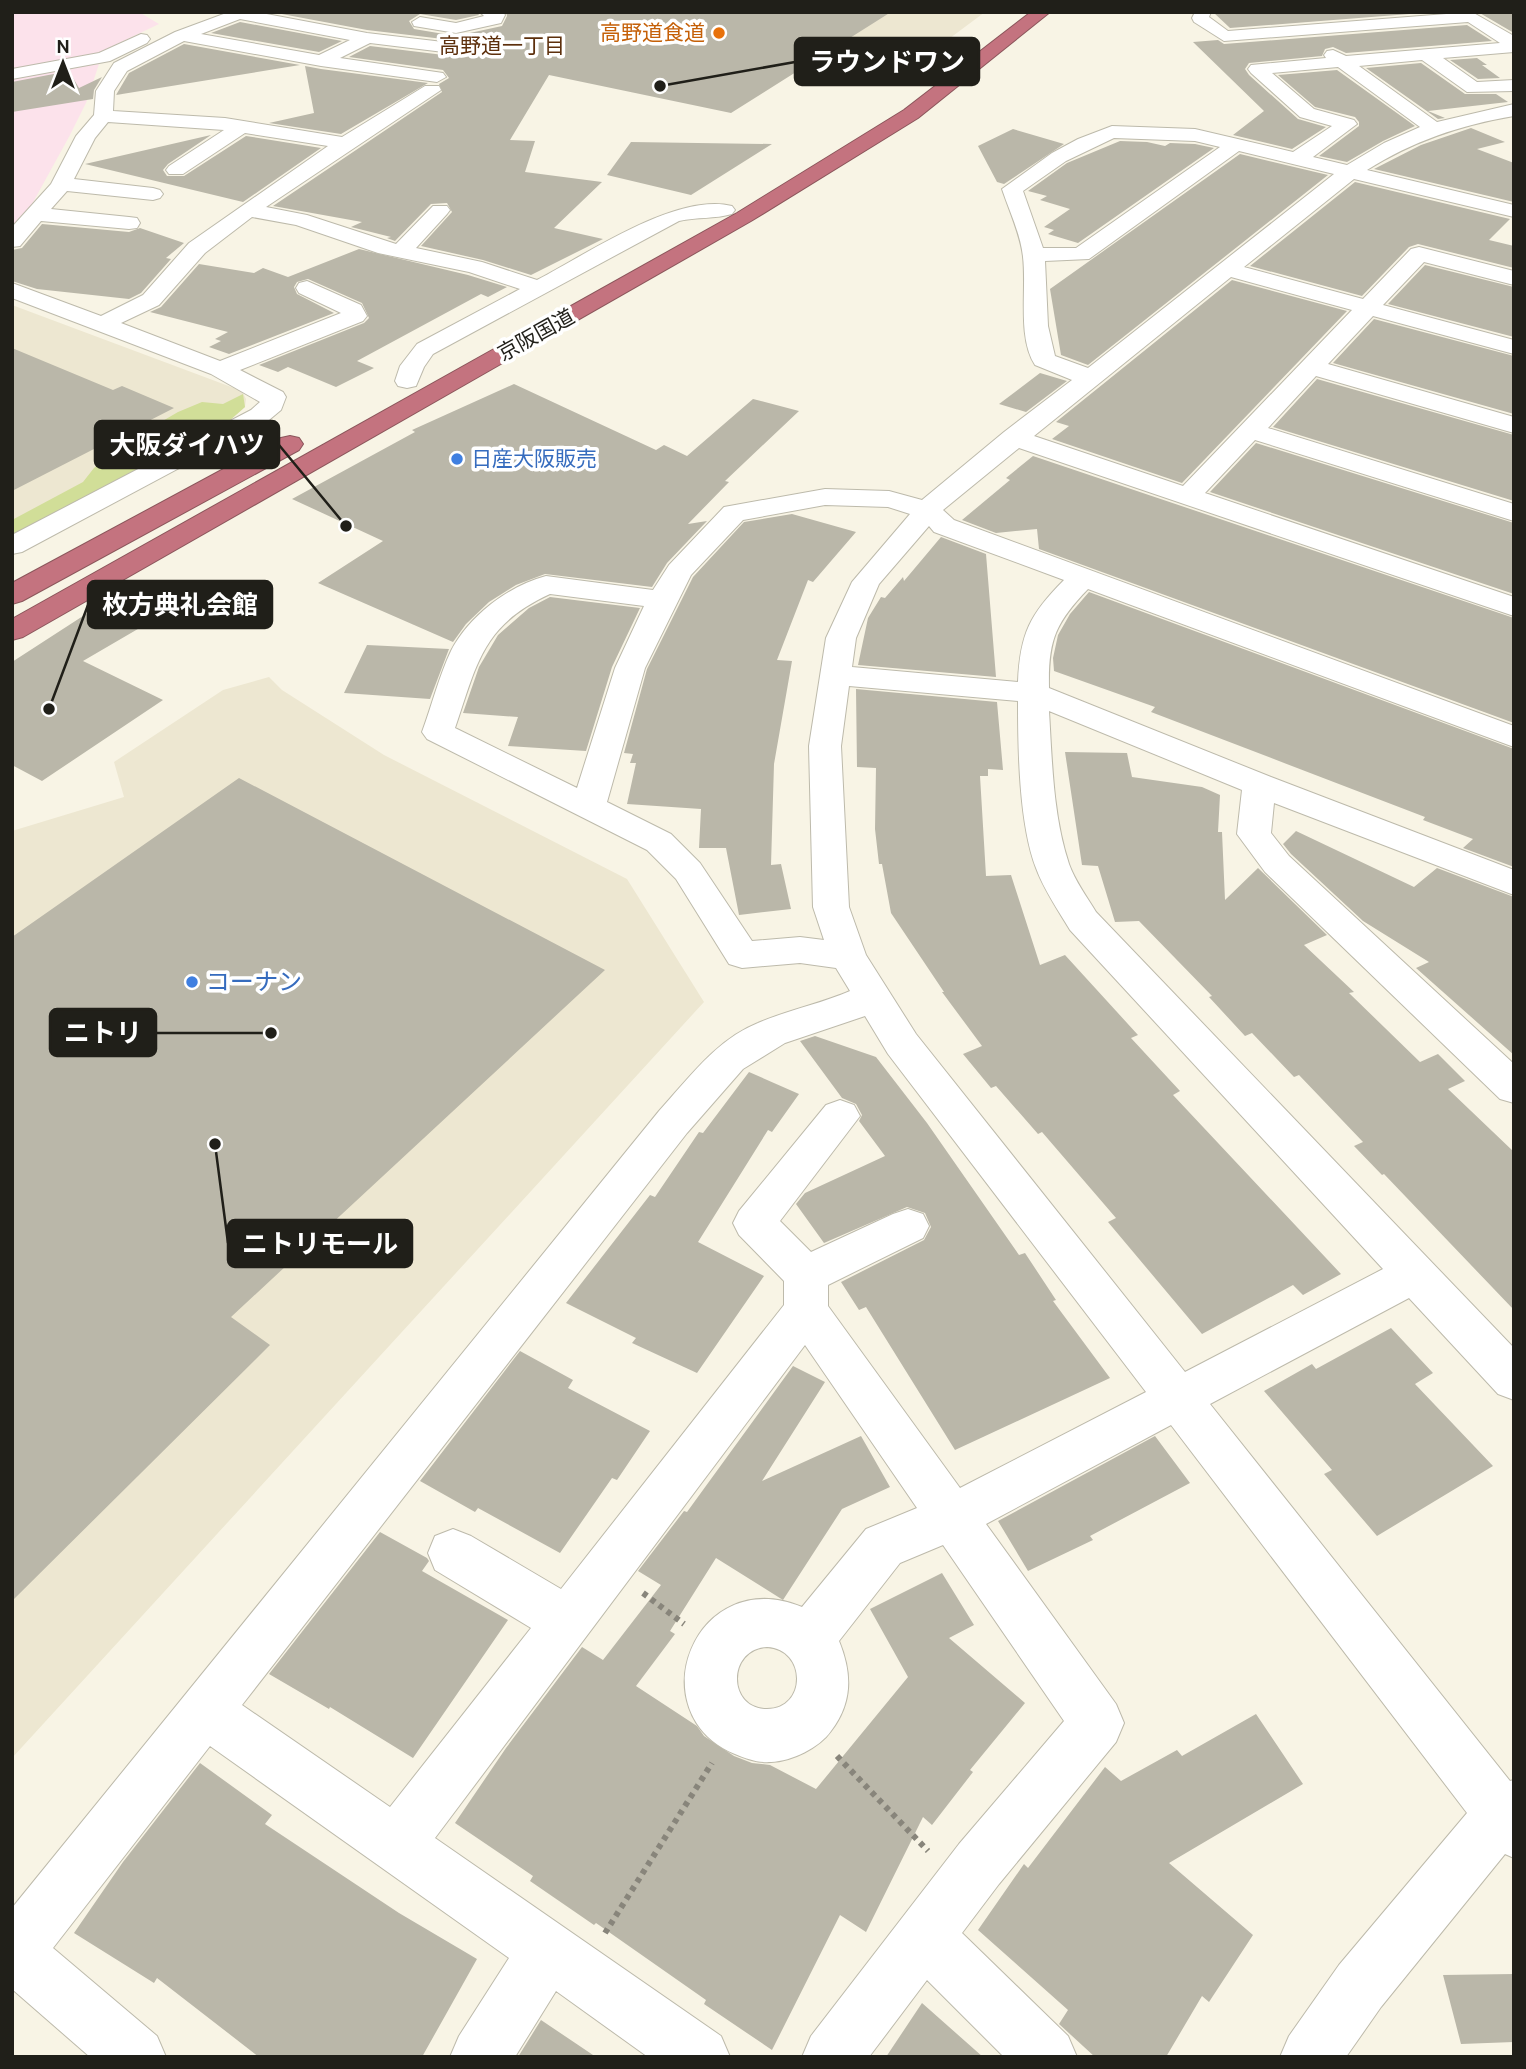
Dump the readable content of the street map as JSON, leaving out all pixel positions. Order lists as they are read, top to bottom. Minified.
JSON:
{"streets":{"highway":["京阪国道"]},"districts":["高野道一丁目"],"places":["高野道食道","ラウンドワン","日産大阪販売","大阪ダイハツ","枚方典礼会館","コーナン","ニトリ","ニトリモール"],"north":"top"}
